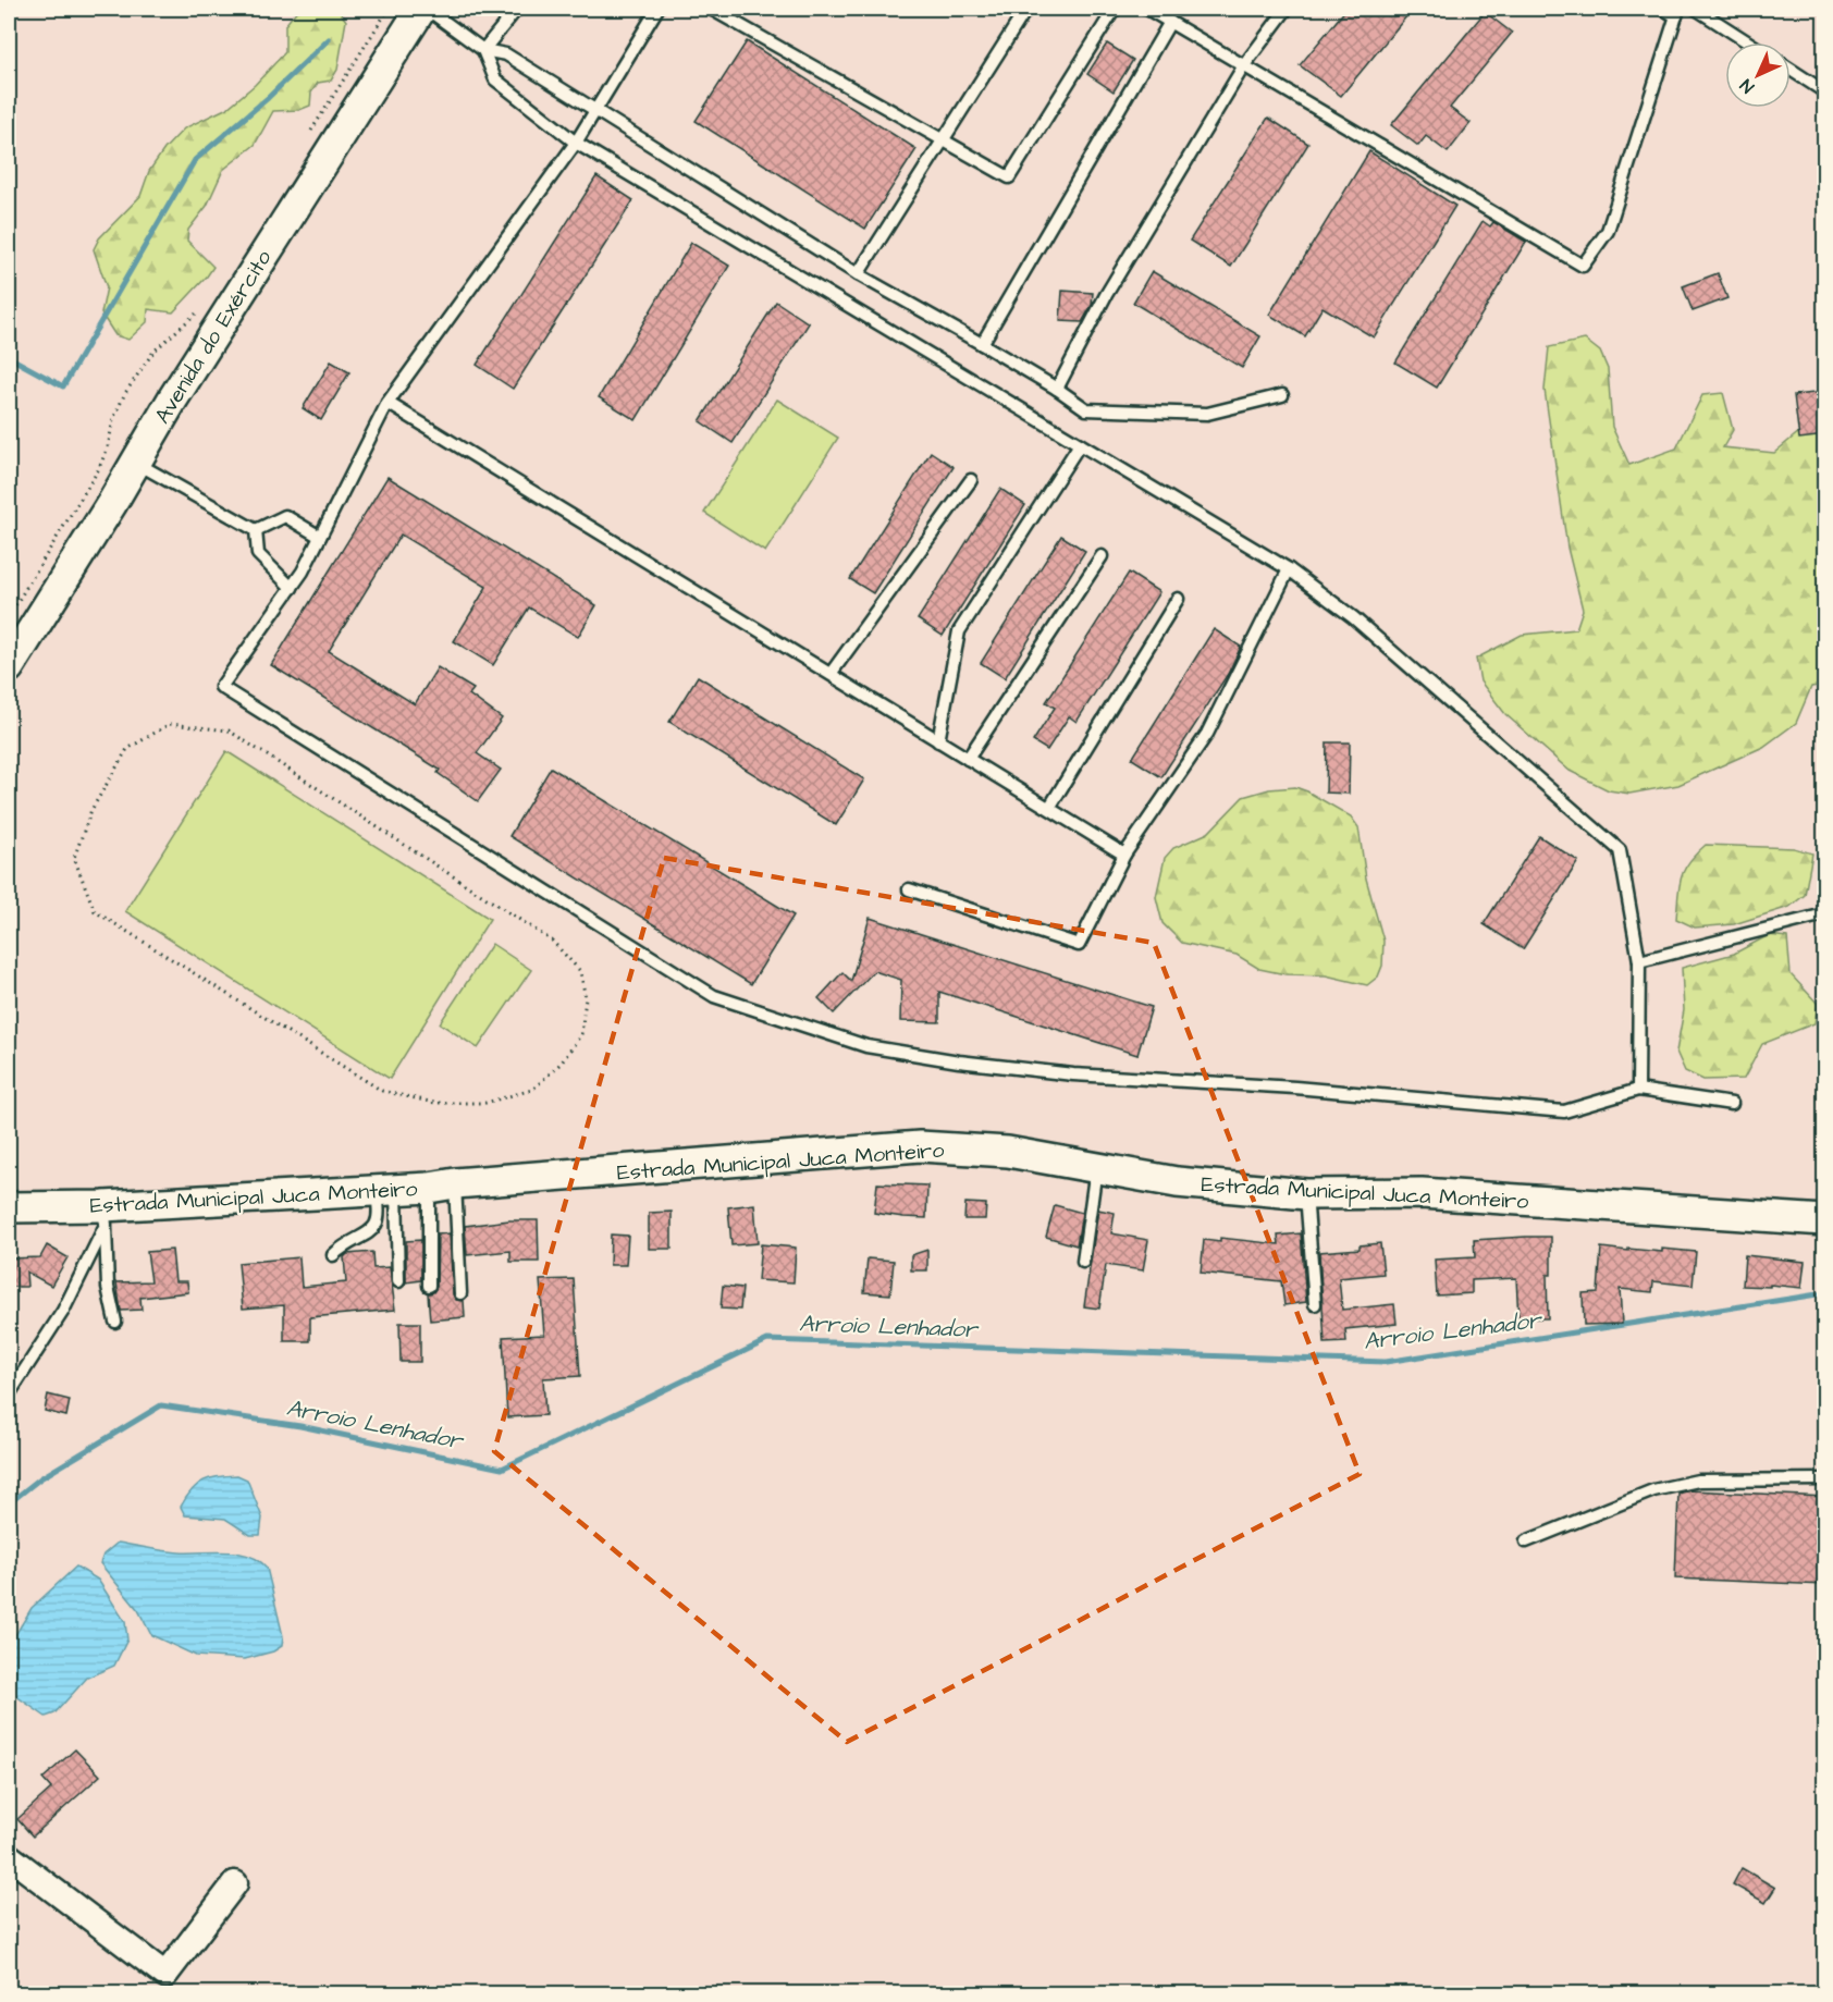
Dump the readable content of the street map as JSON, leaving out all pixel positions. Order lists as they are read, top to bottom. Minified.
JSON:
{"streets":{"street":["Avenida do Exército","Estrada Municipal Juca Monteiro"]},"water":["Arroio Lenhador"],"north":"bottom left"}
